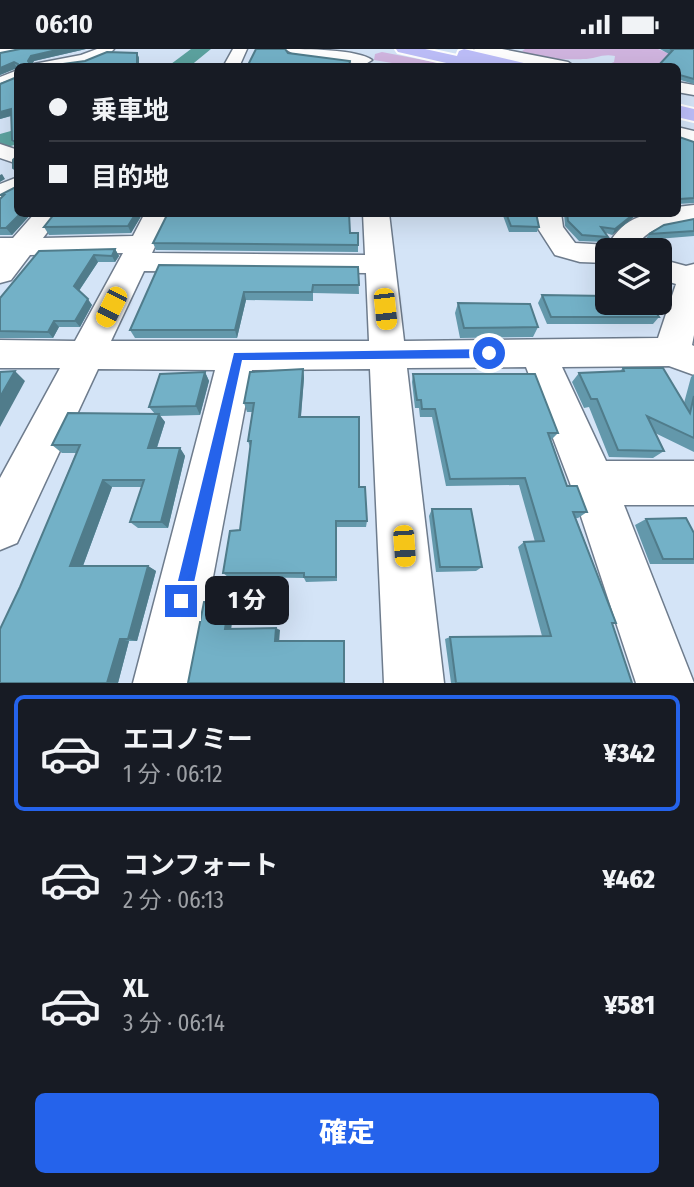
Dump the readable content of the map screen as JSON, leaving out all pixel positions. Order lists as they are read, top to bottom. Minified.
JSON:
{"page":{"status":"06:10","banner":["乗車地","目的地"],"bubble":"1 分","list":[{"name":"エコノミー","note":"1 分 · 06:12","value":"¥342"},{"name":"コンフォート","note":"2 分 · 06:13","value":"¥462"},{"name":"XL","note":"3 分 · 06:14","value":"¥581"}],"buttons":"確定"}}
